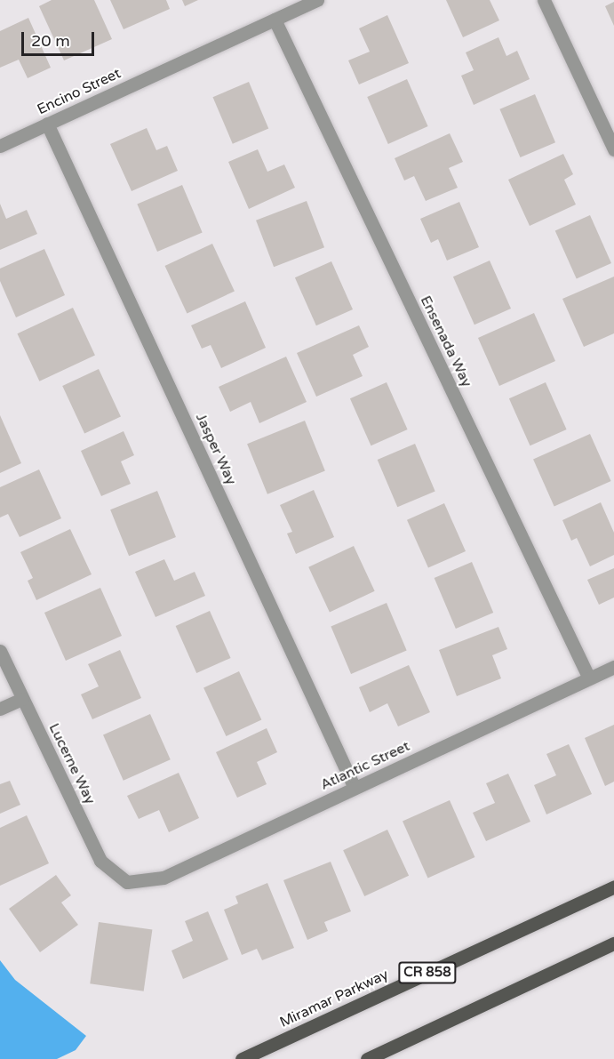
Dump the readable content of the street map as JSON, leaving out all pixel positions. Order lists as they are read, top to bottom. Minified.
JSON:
{"streets":{"main road":["CR 858","Miramar Parkway"],"street":["Encino Street","Ensenada Way","Jasper Way","Lucerne Way","Atlantic Street"]},"crossings":[["Encino Street","Ensenada Way"],["Encino Street","Jasper Way"],["Ensenada Way","Atlantic Street"],["Jasper Way","Atlantic Street"],["Lucerne Way","Atlantic Street"]],"scale_bar":"20 m"}
